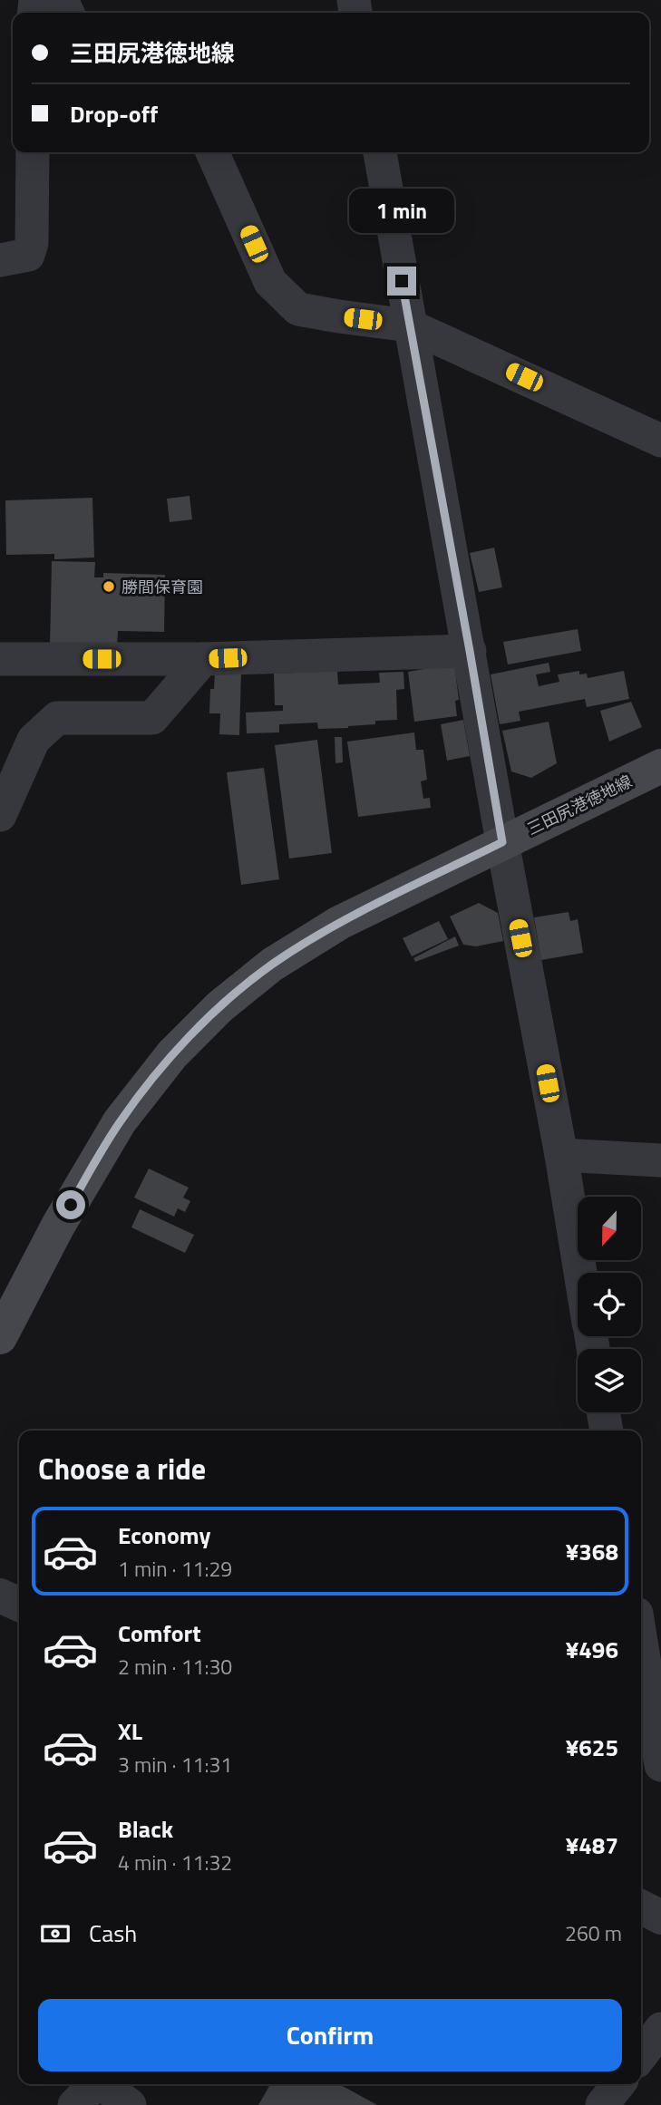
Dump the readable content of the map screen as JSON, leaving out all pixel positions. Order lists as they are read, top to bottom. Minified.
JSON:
{"streets":{"main road":["三田尻港徳地線"]},"places":["勝間保育園"],"north":"bottom","page":{"banner":["三田尻港徳地線","Drop-off"],"bubble":"1 min","heading":"Choose a ride","list":[{"name":"Economy","note":"1 min · 11:29","value":"¥368"},{"name":"Comfort","note":"2 min · 11:30","value":"¥496"},{"name":"XL","note":"3 min · 11:31","value":"¥625"},{"name":"Black","note":"4 min · 11:32","value":"¥487"}],"pay":["Cash","260 m"],"buttons":"Confirm"}}
